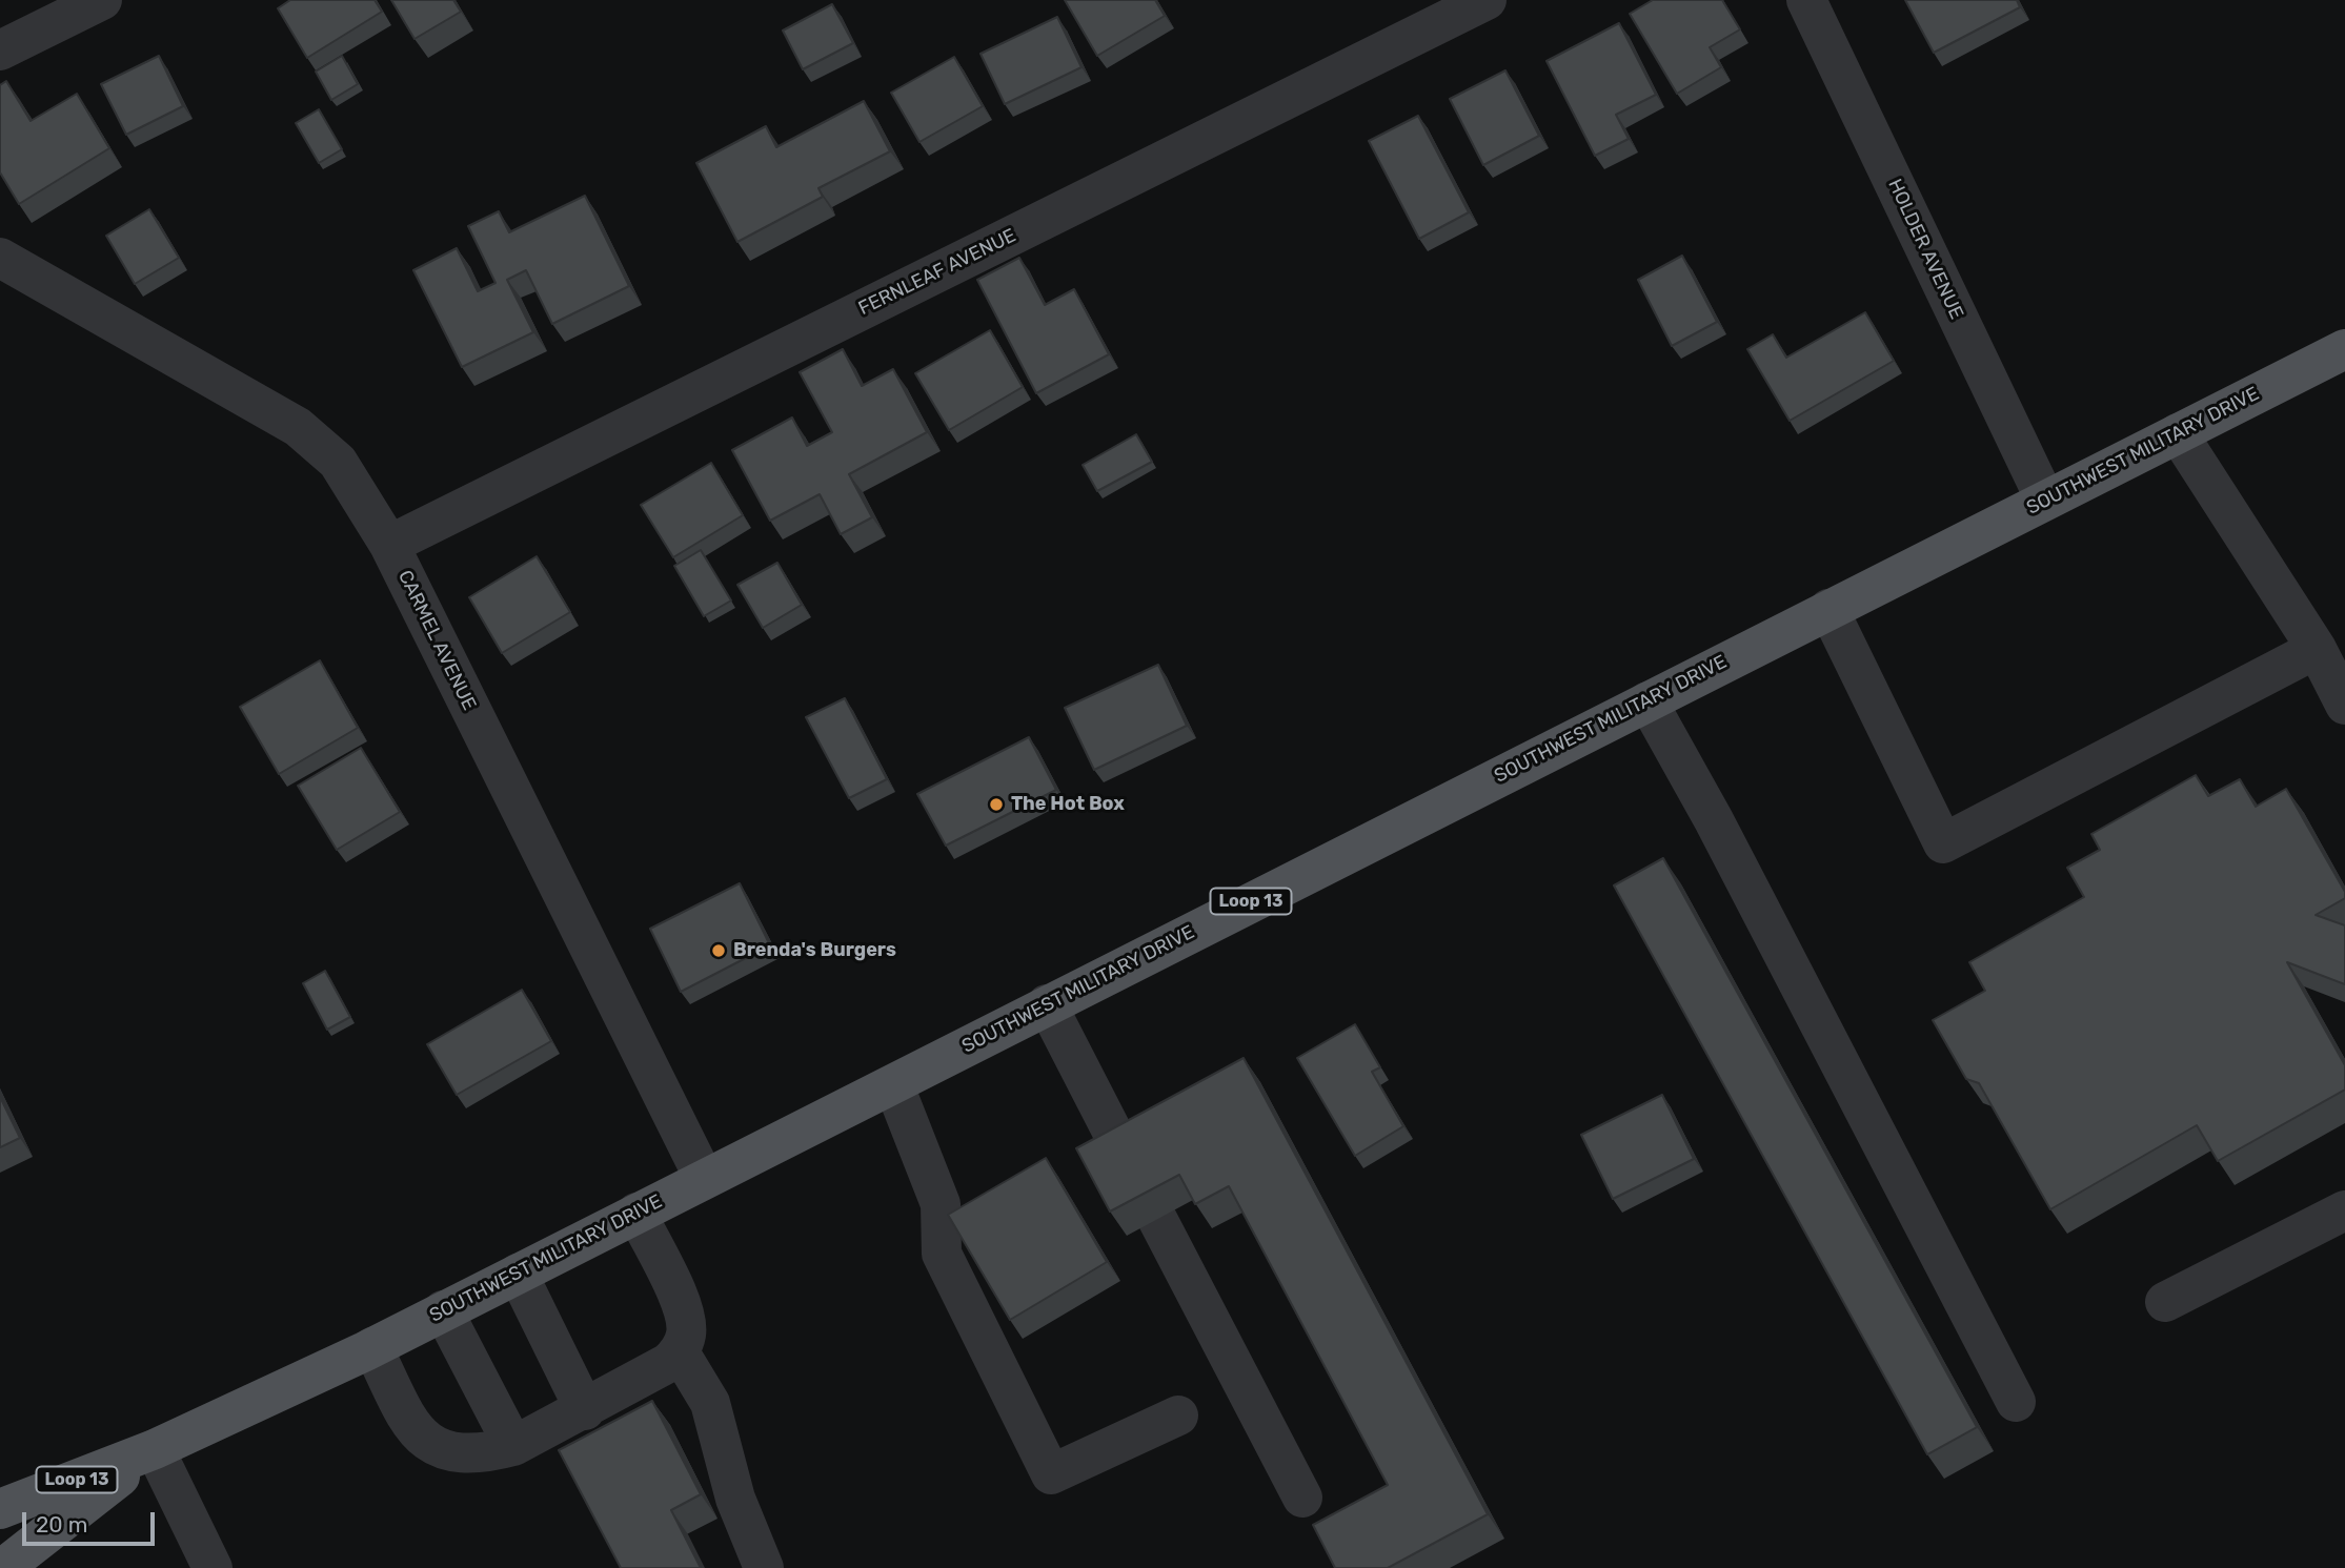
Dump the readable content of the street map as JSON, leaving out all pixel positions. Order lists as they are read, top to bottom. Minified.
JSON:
{"streets":{"main road":["SOUTHWEST MILITARY DRIVE","Loop 13"],"street":["HOLDER AVENUE","FERNLEAF AVENUE","CARMEL AVENUE"]},"crossings":[["HOLDER AVENUE","SOUTHWEST MILITARY DRIVE"],["FERNLEAF AVENUE","CARMEL AVENUE"],["SOUTHWEST MILITARY DRIVE","CARMEL AVENUE"]],"places":["The Hot Box","Brenda's Burgers"],"scale_bar":"20 m"}
